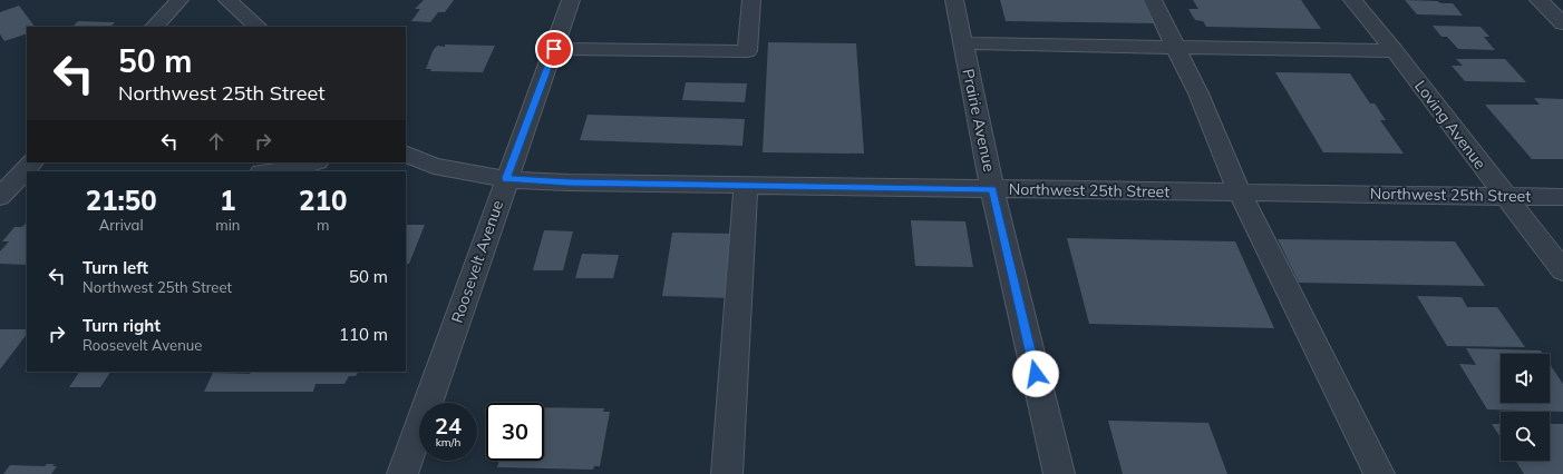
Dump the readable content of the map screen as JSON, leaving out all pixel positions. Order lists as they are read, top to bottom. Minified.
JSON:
{"streets":{"street":["Prairie Avenue","Loving Avenue","Northwest 25th Street","Roosevelt Avenue"]},"crossings":[["Prairie Avenue","Northwest 25th Street"],["Loving Avenue","Northwest 25th Street"],["Northwest 25th Street","Roosevelt Avenue"]],"page":{"turn":["50 m","Northwest 25th Street"],"eta":["21:50","Arrival","1","min","210","m"],"list":[{"name":"Turn left","note":"Northwest 25th Street","value":"50 m"},{"name":"Turn right","note":"Roosevelt Avenue","value":"110 m"}],"speed":"24 km/h","limit":"30"}}
